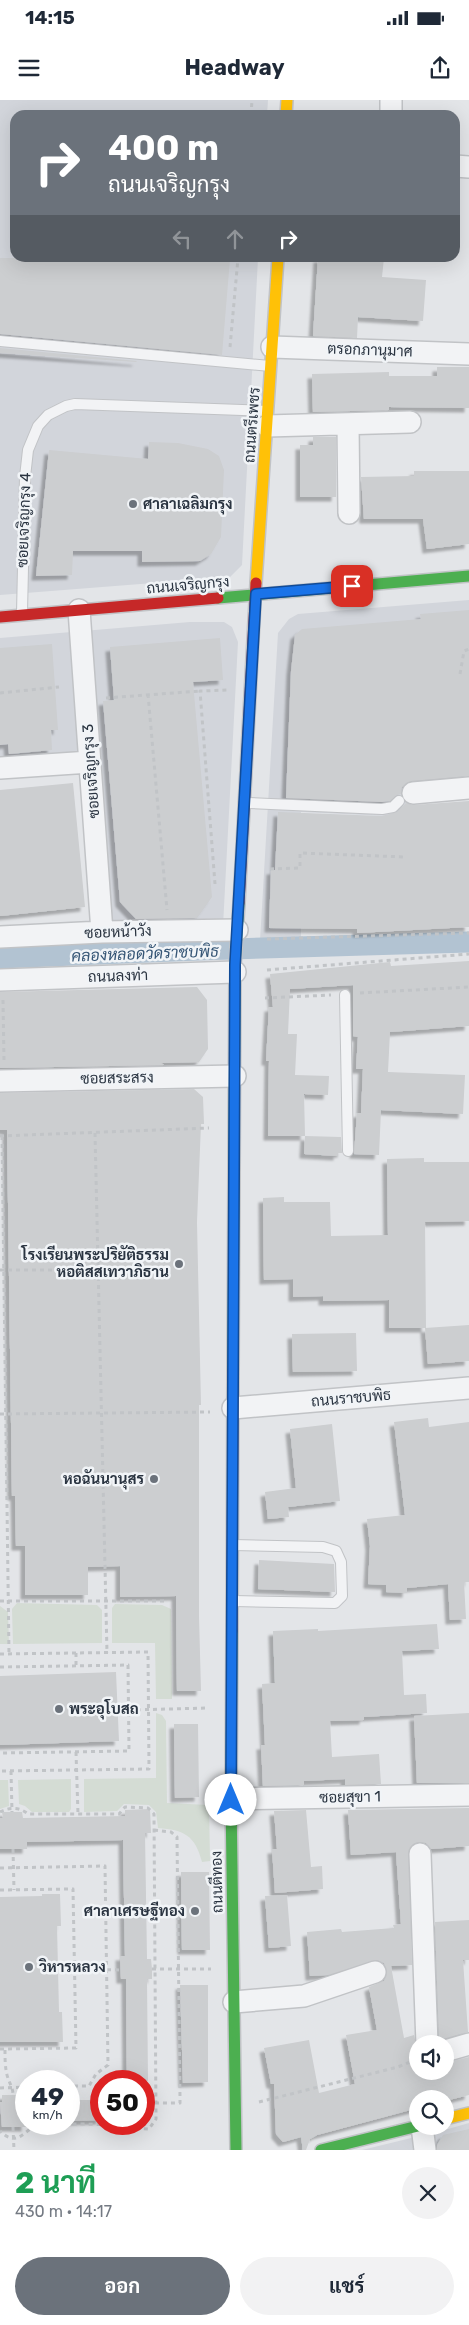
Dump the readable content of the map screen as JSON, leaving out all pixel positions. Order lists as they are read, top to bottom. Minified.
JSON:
{"streets":{"main road":["ถนนตรีเพชร","ถนนเจริญกรุง","ถนนตีทอง"],"street":["ตรอกภานุมาศ","ซอยเจริญกรุง 3","ซอยหน้าวัง","ถนนลงท่า","ซอยสระสรง","ถนนราชบพิธ","ซอยสุขา 1"],"lane":["ซอยเจริญกรุง 4"]},"crossings":[["ตรอกภานุมาศ","ถนนตรีเพชร"],["ถนนตรีเพชร","ซอยเจริญกรุง 4"],["ถนนตรีเพชร","ถนนเจริญกรุง"],["ถนนตรีเพชร","ถนนตีทอง"],["ซอยเจริญกรุง 4","ถนนเจริญกรุง"],["ถนนเจริญกรุง","ซอยเจริญกรุง 3"],["ถนนเจริญกรุง","ถนนตีทอง"],["ซอยเจริญกรุง 3","ซอยหน้าวัง"],["ซอยหน้าวัง","ถนนตีทอง"],["ถนนลงท่า","ถนนตีทอง"],["ซอยสระสรง","ถนนตีทอง"],["ถนนราชบพิธ","ถนนตีทอง"],["ซอยสุขา 1","ถนนตีทอง"]],"water":["คลองหลอดวัดราชบพิธ"],"places":["ศาลาเฉลิมกรุง","โรงเรียนพระปริยัติธรรม หอติสสเทวาภิธาน","หอฉันนานุสร","พระอุโบสถ","ศาลาเศรษฐีทอง","วิหารหลวง"],"page":{"status":"14:15","header":"Headway","turn":["400 m","ถนนเจริญกรุง"],"speed":"49 km/h","limit":"50","heading":["2 นาที","430 m · 14:17"],"buttons":["ออก","แชร์"]}}
